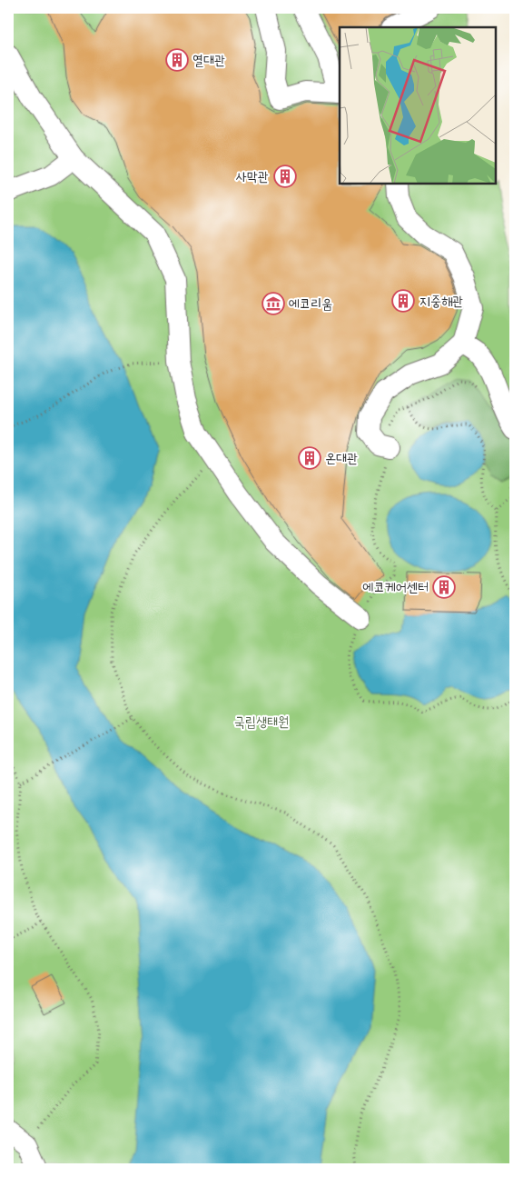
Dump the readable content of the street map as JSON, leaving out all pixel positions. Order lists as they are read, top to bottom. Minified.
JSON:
{"parks":["국립생태원"],"places":{"building":["열대관","사막관","지중해관","온대관","에코케어센터"],"museum":["에코리움"]}}
